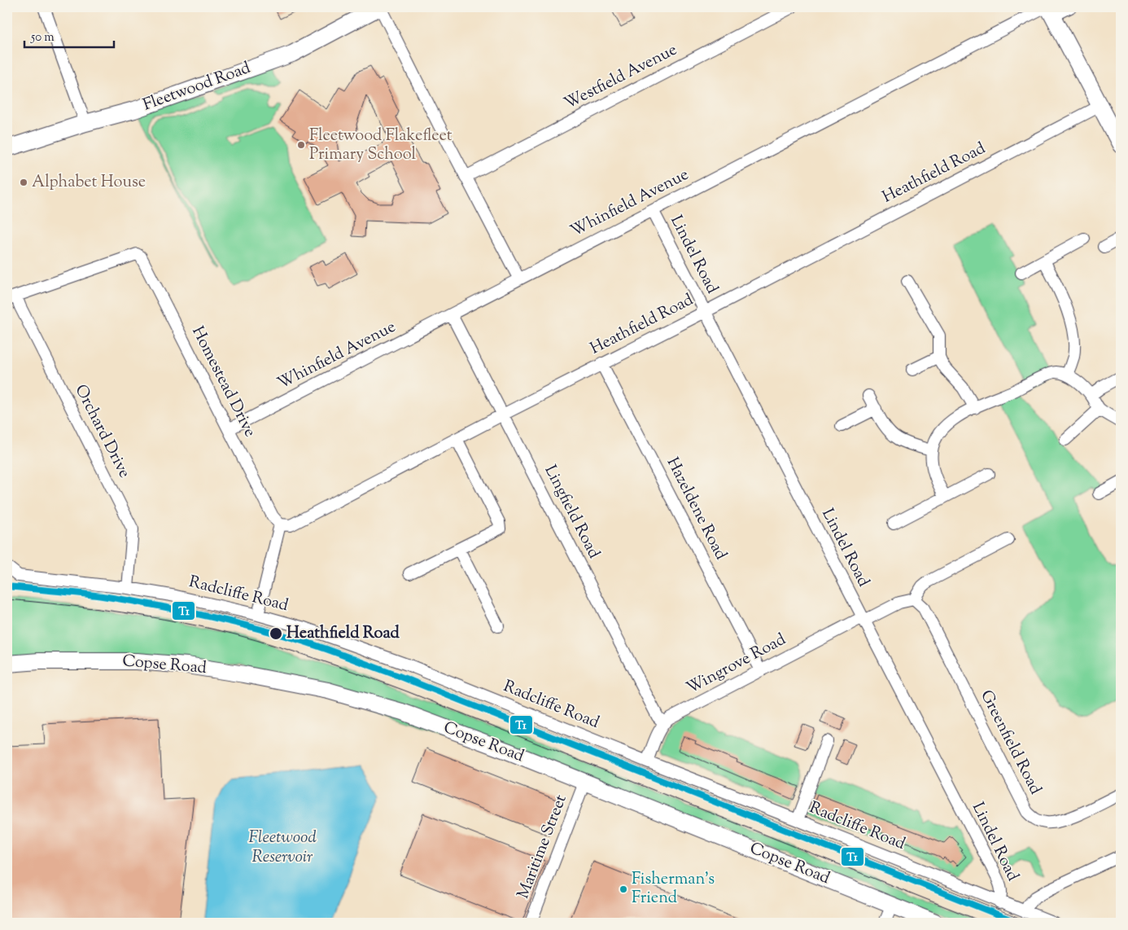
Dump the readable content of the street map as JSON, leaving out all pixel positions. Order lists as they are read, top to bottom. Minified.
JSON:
{"streets":{"street":["Westfield Avenue","Fleetwood Road","Heathfield Road","Whinfield Avenue","Lindel Road","Homestead Drive","Orchard Drive","Hazeldene Road","Lingfield Road","Radcliffe Road","Wingrove Road","Copse Road","Greenfield Road","Maritime Street"]},"crossings":[["Heathfield Road","Lindel Road"],["Heathfield Road","Homestead Drive"],["Heathfield Road","Hazeldene Road"],["Heathfield Road","Lingfield Road"],["Whinfield Avenue","Lindel Road"],["Whinfield Avenue","Homestead Drive"],["Whinfield Avenue","Lingfield Road"],["Lindel Road","Radcliffe Road"],["Lindel Road","Wingrove Road"],["Homestead Drive","Orchard Drive"],["Orchard Drive","Radcliffe Road"],["Hazeldene Road","Wingrove Road"],["Lingfield Road","Wingrove Road"],["Copse Road","Maritime Street"]],"water":["Fleetwood Reservoir"],"places":["Fleetwood Flakefleet Primary School","Alphabet House","Heathfield Road","Fisherman's Friend"],"lines":["transit line T1"],"scale_bar":"50 m"}
